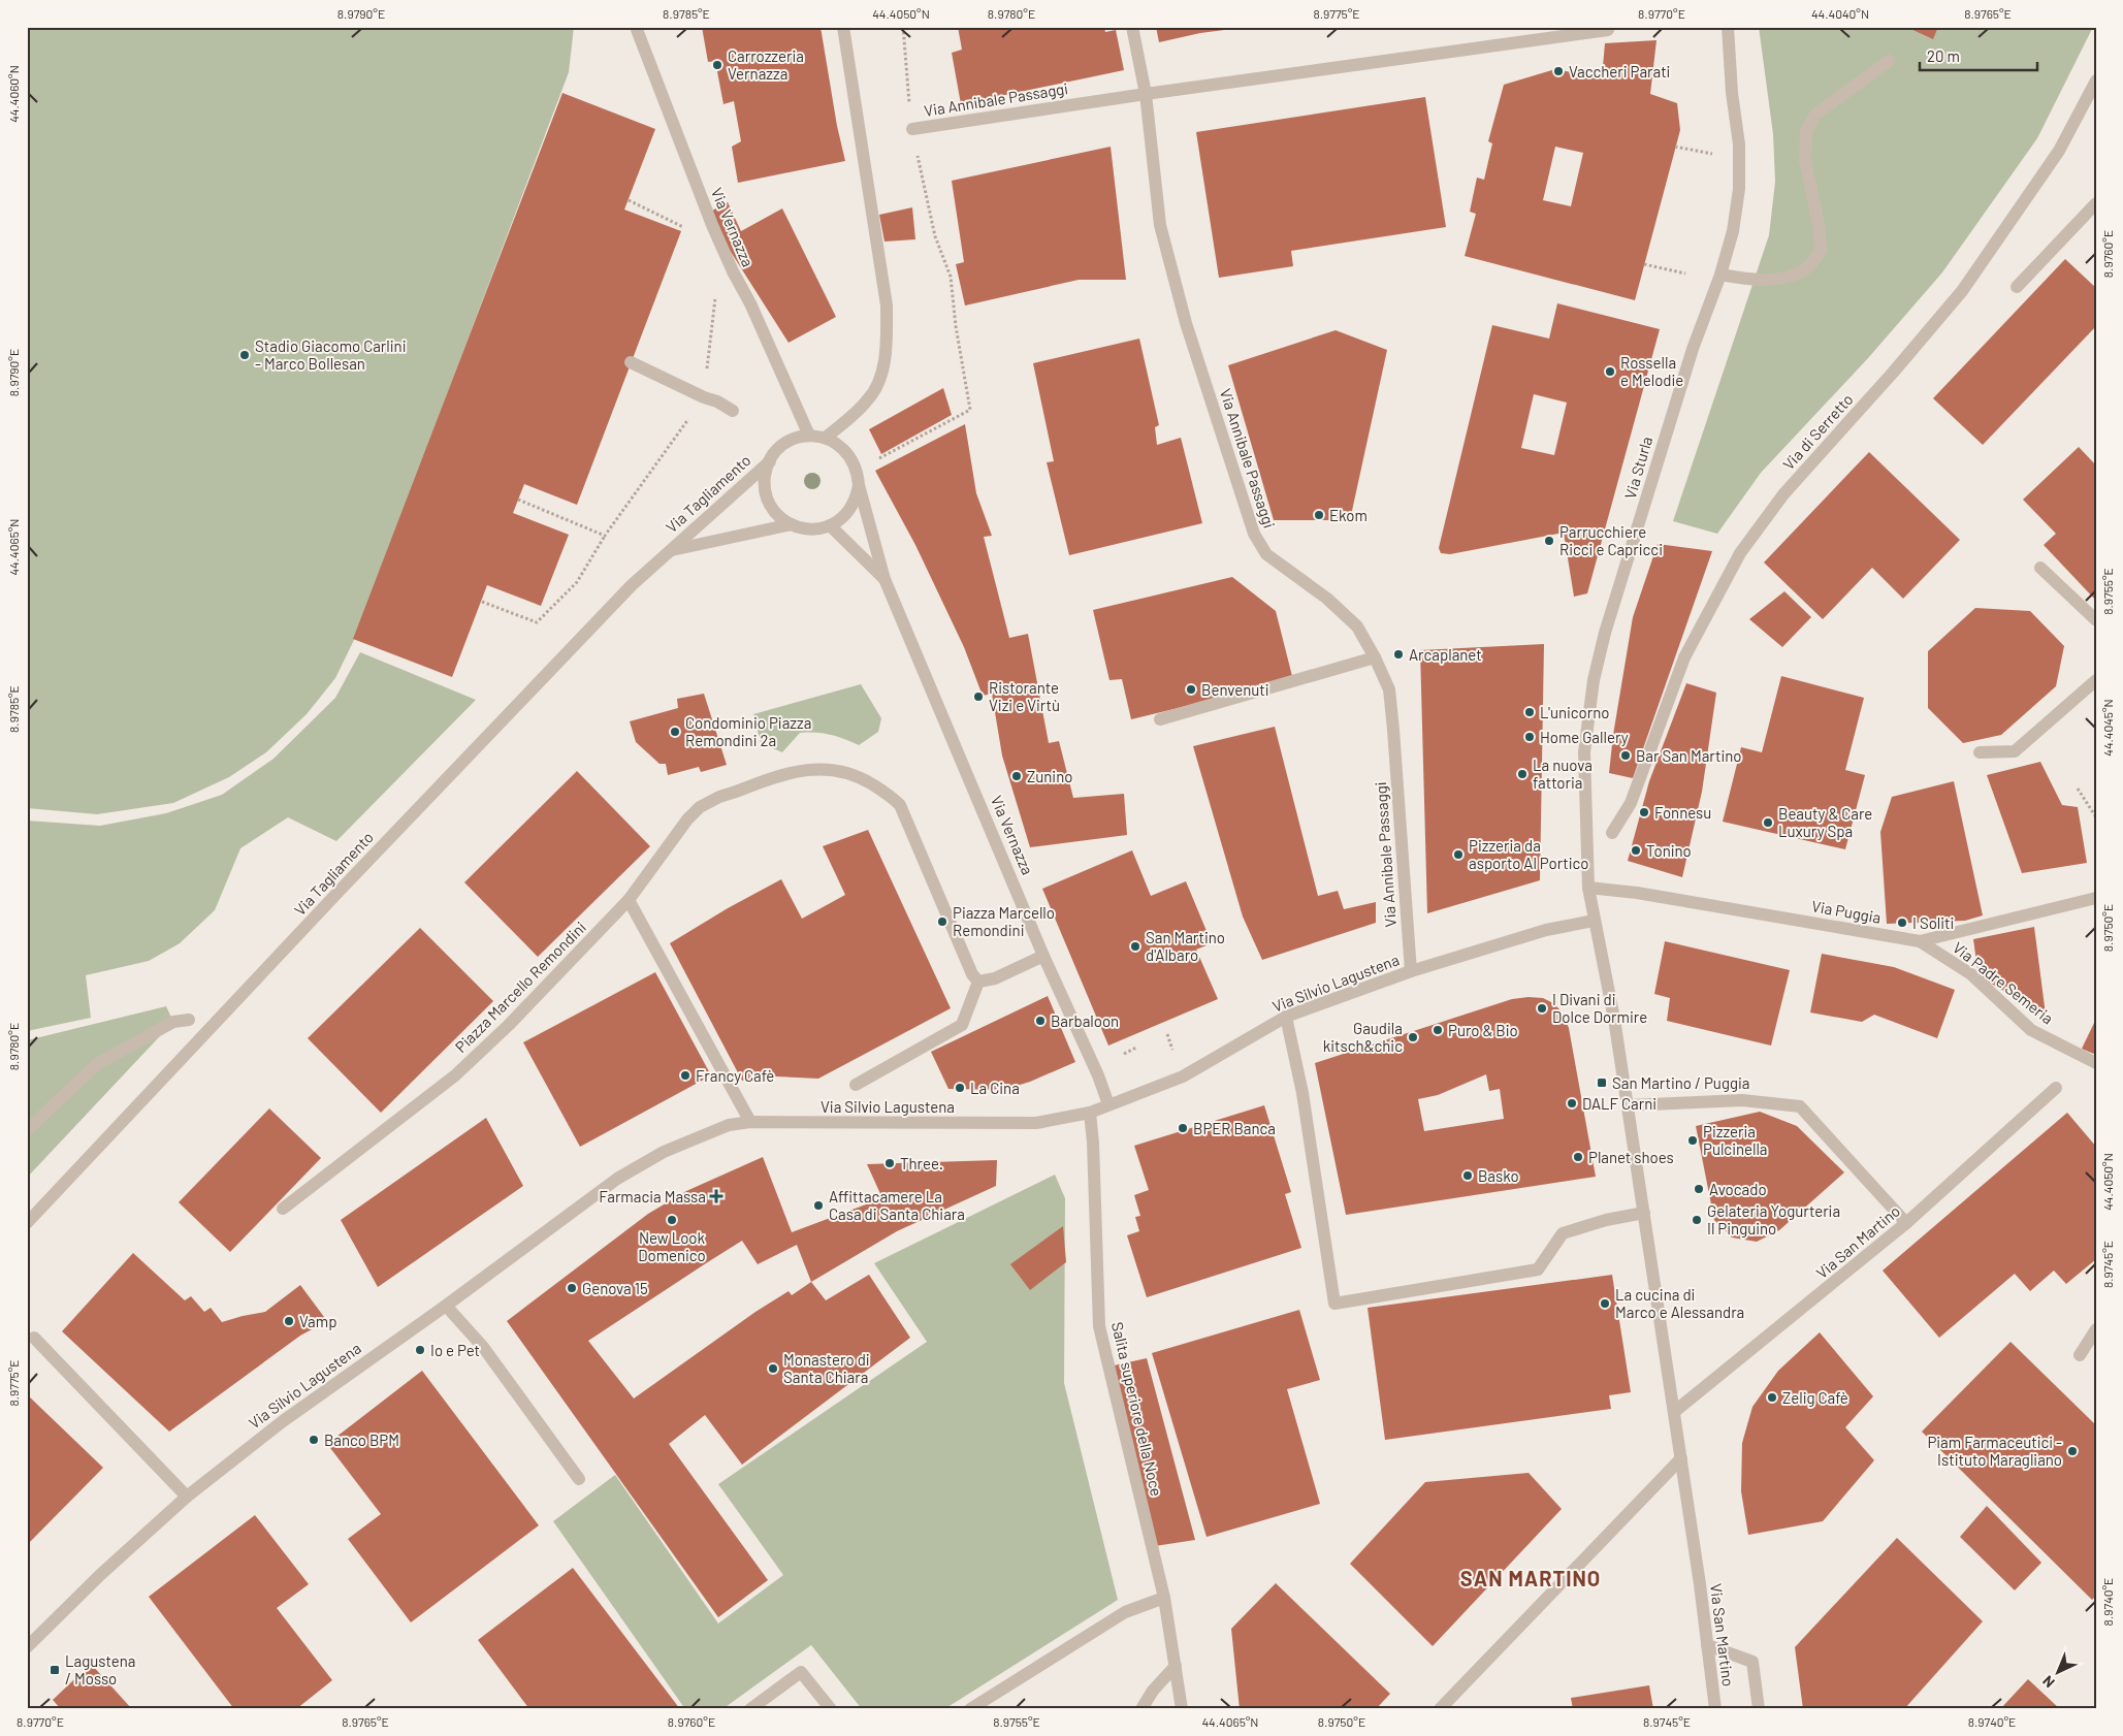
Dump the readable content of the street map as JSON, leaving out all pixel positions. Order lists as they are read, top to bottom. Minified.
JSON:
{"streets":{"street":["Via Annibale Passaggi","Via Vernazza","Via di Serretto","Via Sturla","Via Tagliamento","Via Puggia","Via Silvio Lagustena","Via Padre Semeria","Piazza Marcello Remondini","Via San Martino","Salita superiore della Noce"]},"crossings":[["Via Annibale Passaggi","Via Silvio Lagustena"],["Via Vernazza","Via Tagliamento"],["Via Vernazza","Via Silvio Lagustena"],["Via Sturla","Via Puggia"],["Via Sturla","Via Silvio Lagustena"],["Via Sturla","Via San Martino"],["Via Puggia","Via Padre Semeria"],["Via Silvio Lagustena","Via San Martino"],["Via Silvio Lagustena","Salita superiore della Noce"]],"districts":["SAN MARTINO"],"places":{"other":["Carrozzeria Vernazza","Vaccheri Parati","Stadio Giacomo Carlini - Marco Bollesan","Rossella e Melodie","Ekom","Parrucchiere Ricci e Capricci","Arcaplanet","Benvenuti","Ristorante Vizi e Virtù","L'unicorno","Condominio Piazza Remondini 2a","Home Gallery","Bar San Martino","La nuova fattoria","Zunino","Fonnesu","Beauty & Care Luxury Spa","Tonino","Pizzeria da asporto Al Portico","Piazza Marcello Remondini","I Soliti","San Martino d'Albaro","I Divani di Dolce Dormire","Barbaloon","Puro & Bio","Gaudila kitsch&chic","Francy Cafè","La Cina","DALF Carni","BPER Banca","Pizzeria Pulcinella","Planet shoes","Three.","Basko","Avocado","Affittacamere La Casa di Santa Chiara","New Look Domenico","Gelateria Yogurteria Il Pinguino","Genova 15","La cucina di Marco e Alessandra","Vamp","Io e Pet","Monastero di Santa Chiara","Zelig Cafè","Banco BPM","Piam Farmaceutici - Istituto Maragliano"],"transit":["San Martino / Puggia","Lagustena / Mosso"],"health":["Farmacia Massa"]},"scale_bar":"20 m","north":"bottom left","coordinates":["8.9790°E","8.9785°E","44.4050°N","8.9780°E","8.9775°E","8.9770°E","44.4040°N","8.9765°E","44.4060°N","8.9760°E","44.4065°N","8.9755°E","44.4045°N","8.9750°E","8.9745°E","8.9740°E"]}
